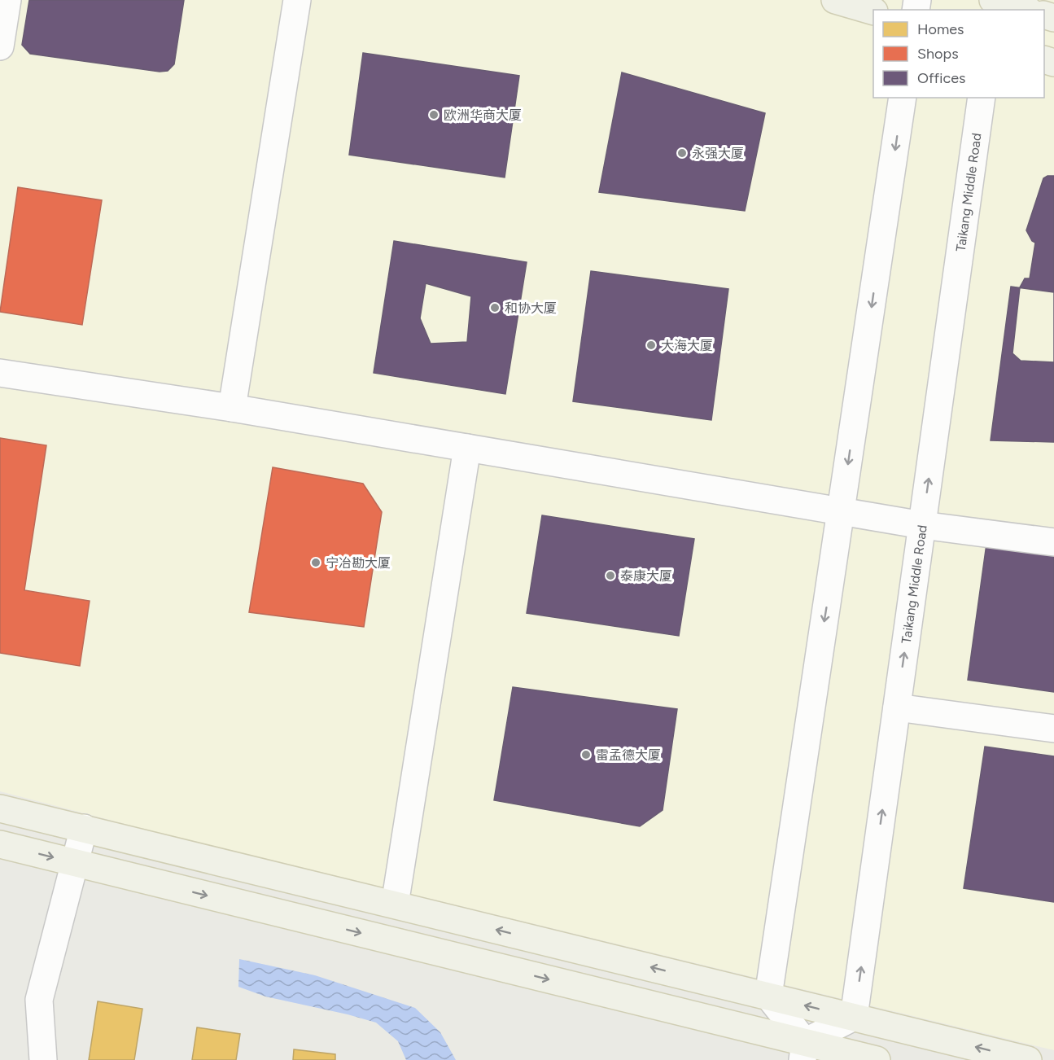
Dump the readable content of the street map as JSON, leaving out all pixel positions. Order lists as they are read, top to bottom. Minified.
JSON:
{"streets":{"street":["Taikang Middle Road"]},"places":["欧洲华商大厦","永强大厦","和协大厦","大海大厦","宁冶勘大厦","泰康大厦","雷孟德大厦"],"legend":["Homes","Shops","Offices"]}
